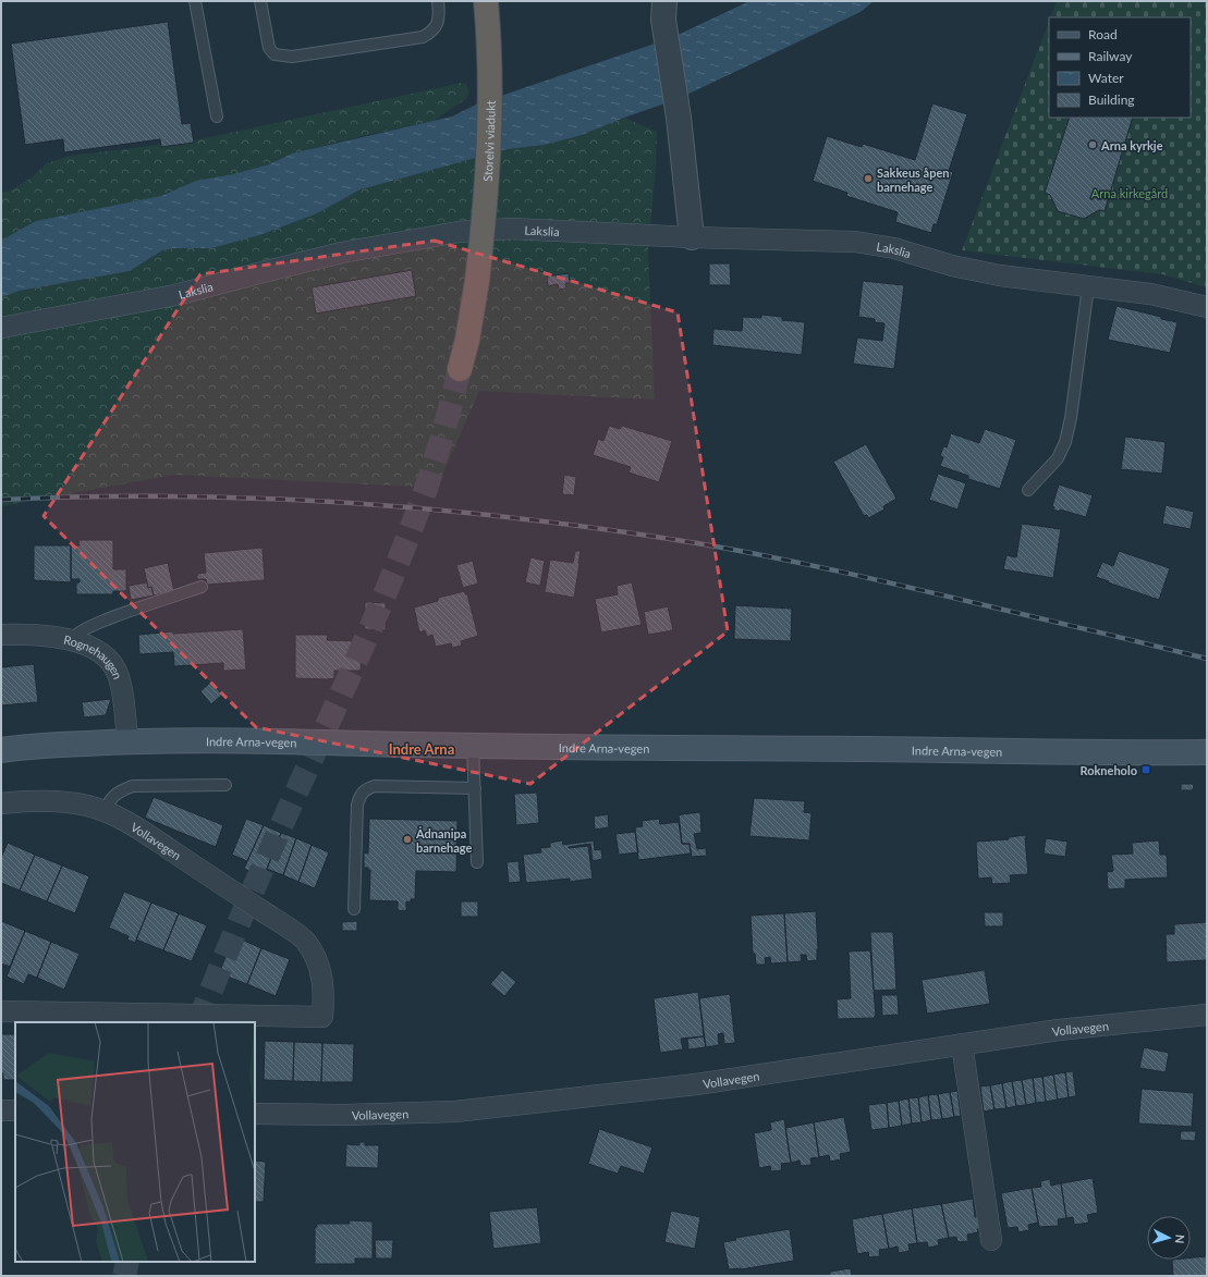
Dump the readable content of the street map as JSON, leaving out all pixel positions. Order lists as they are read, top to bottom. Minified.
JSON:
{"streets":{"highway":["Storelvi viadukt"],"main road":["Indre Arna-vegen"],"street":["Lakslia","Rognehaugen","Vollavegen"]},"crossings":[["Rognehaugen","Indre Arna-vegen"]],"districts":["Indre Arna"],"parks":["Arna kirkegård"],"places":{"other":["Arna kyrkje","Sakkeus åpen barnehage","Ådnanipa barnehage"],"transit":["Rokneholo"]},"legend":["Road","Railway","Water","Building"],"north":"right"}
